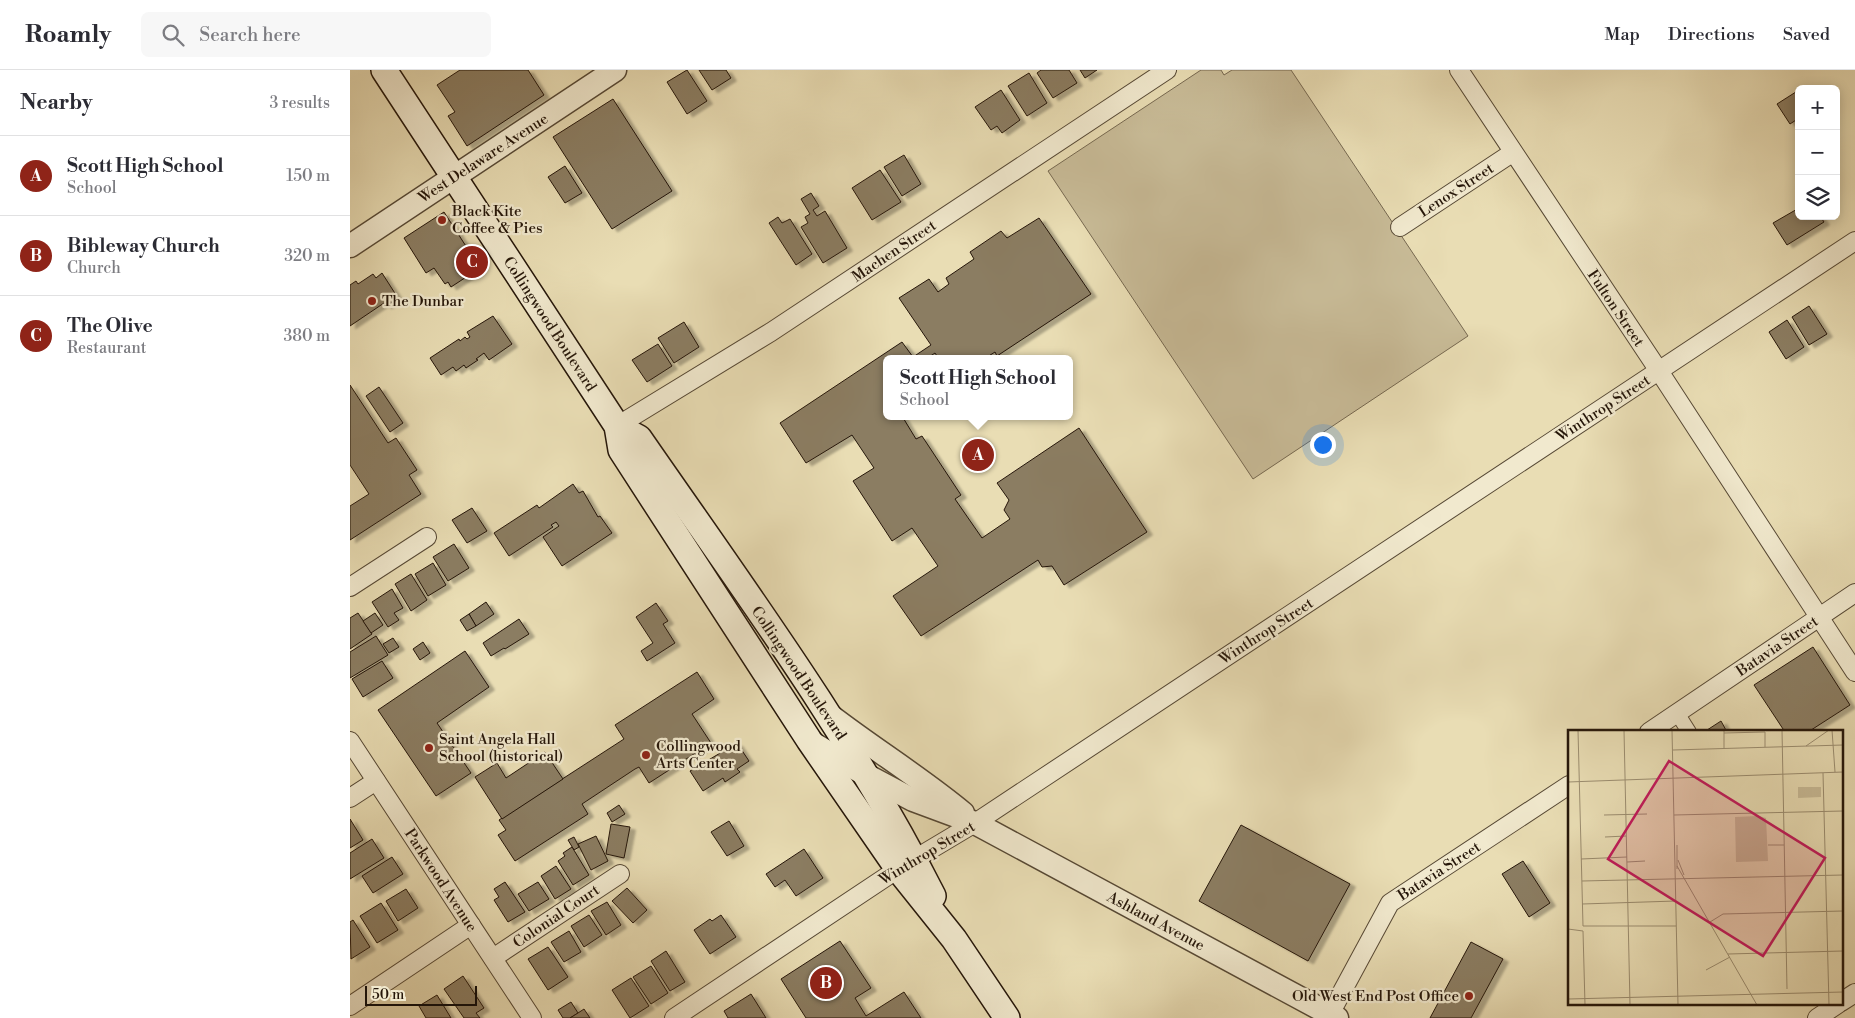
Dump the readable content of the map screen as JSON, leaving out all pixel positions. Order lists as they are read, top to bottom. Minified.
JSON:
{"streets":{"main road":["Collingwood Boulevard"],"street":["West Delaware Avenue","Lenox Street","Machen Street","Fulton Street","Winthrop Street","Batavia Street","Parkwood Avenue","Colonial Court","Ashland Avenue"]},"crossings":[["West Delaware Avenue","Collingwood Boulevard"],["Lenox Street","Fulton Street"],["Machen Street","Collingwood Boulevard"],["Fulton Street","Winthrop Street"],["Fulton Street","Batavia Street"],["Collingwood Boulevard","Winthrop Street"],["Collingwood Boulevard","Ashland Avenue"],["Winthrop Street","Ashland Avenue"],["Batavia Street","Ashland Avenue"],["Parkwood Avenue","Colonial Court"]],"places":["Black Kite Coffee & Pies","The Dunbar","Saint Angela Hall School (historical)","Collingwood Arts Center","Old West End Post Office"],"scale_bar":"50 m","page":{"header":"Roamly","search":"Search here","nav":["Map","Directions","Saved"],"heading":["Nearby","3 results"],"map_buttons":["+","−"],"list":[{"mark":"A","name":"Scott High School","note":"School","value":"150 m"},{"mark":"B","name":"Bibleway Church","note":"Church","value":"320 m"},{"mark":"C","name":"The Olive","note":"Restaurant","value":"380 m"}],"pins":["C","A","B"],"popup":["Scott High School","School"],"scale":"50 m"}}
